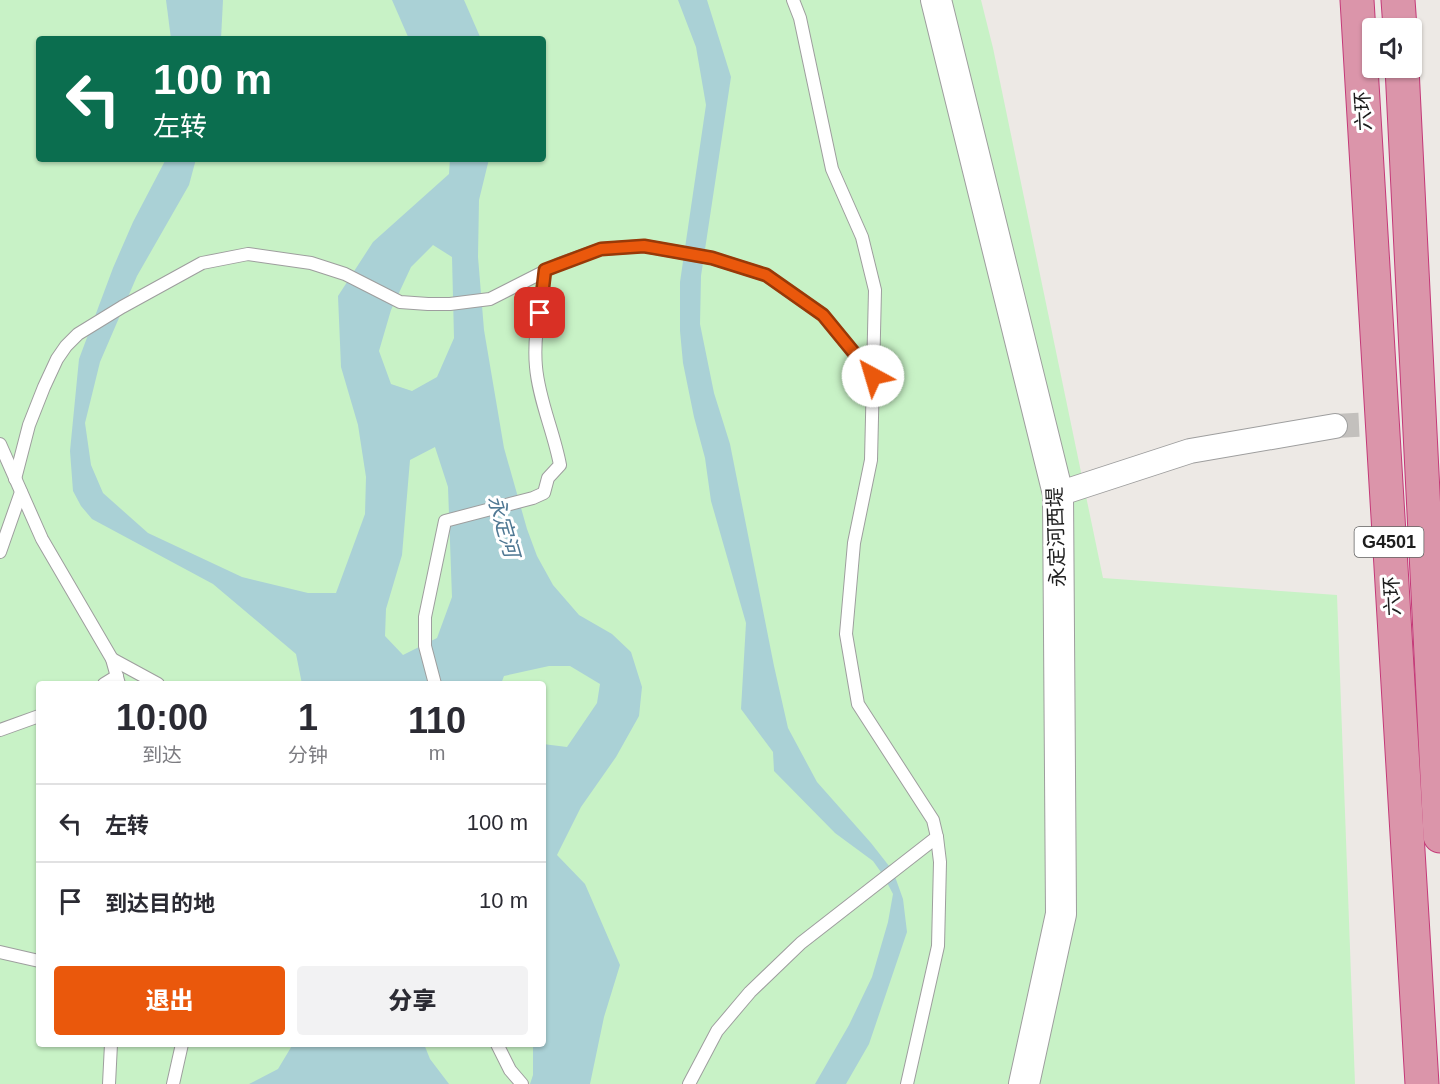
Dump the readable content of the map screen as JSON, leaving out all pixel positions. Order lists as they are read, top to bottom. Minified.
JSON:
{"streets":{"highway":["六环","G4501"],"street":["永定河西堤"]},"water":["永定河"],"page":{"turn":["100 m","左转"],"eta":["10:00","到达","1","分钟","110","m"],"list":[{"name":"左转","value":"100 m"},{"name":"到达目的地","value":"10 m"}],"buttons":["退出","分享"]}}
